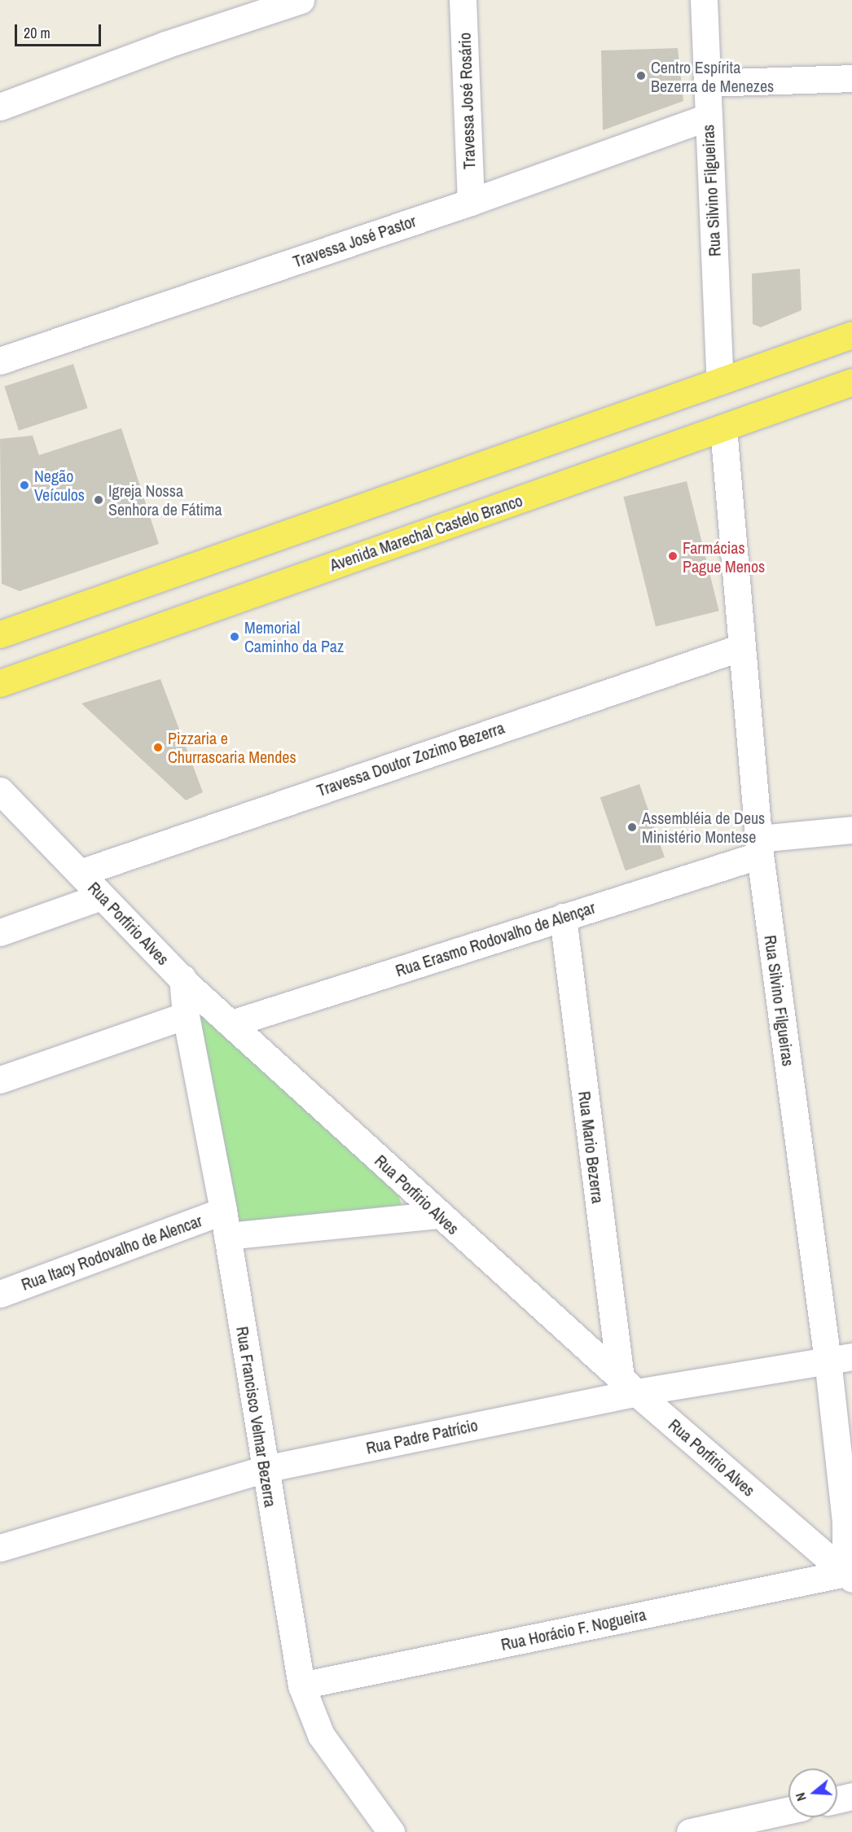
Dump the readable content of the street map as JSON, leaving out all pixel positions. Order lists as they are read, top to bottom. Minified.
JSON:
{"streets":{"main road":["Avenida Marechal Castelo Branco"],"street":["Travessa José Rosário","Rua Silvino Filgueiras","Travessa José Pastor","Travessa Doutor Zozimo Bezerra","Rua Porfirio Alves","Rua Erasmo Rodovalho de Alençar","Rua Mario Bezerra","Rua Itacy Rodovalho de Alencar","Rua Francisco Velmar Bezerra","Rua Padre Patrício","Rua Horácio F. Nogueira"]},"crossings":[["Travessa José Rosário","Travessa José Pastor"],["Rua Silvino Filgueiras","Travessa José Pastor"],["Rua Silvino Filgueiras","Avenida Marechal Castelo Branco"],["Rua Silvino Filgueiras","Travessa Doutor Zozimo Bezerra"],["Rua Silvino Filgueiras","Rua Porfirio Alves"],["Rua Silvino Filgueiras","Rua Erasmo Rodovalho de Alençar"],["Rua Silvino Filgueiras","Rua Padre Patrício"],["Rua Silvino Filgueiras","Rua Horácio F. Nogueira"],["Travessa Doutor Zozimo Bezerra","Rua Porfirio Alves"],["Rua Porfirio Alves","Rua Erasmo Rodovalho de Alençar"],["Rua Porfirio Alves","Rua Mario Bezerra"],["Rua Porfirio Alves","Rua Itacy Rodovalho de Alencar"],["Rua Porfirio Alves","Rua Francisco Velmar Bezerra"],["Rua Porfirio Alves","Rua Padre Patrício"],["Rua Porfirio Alves","Rua Horácio F. Nogueira"],["Rua Erasmo Rodovalho de Alençar","Rua Mario Bezerra"],["Rua Mario Bezerra","Rua Padre Patrício"],["Rua Itacy Rodovalho de Alencar","Rua Francisco Velmar Bezerra"],["Rua Francisco Velmar Bezerra","Rua Padre Patrício"],["Rua Francisco Velmar Bezerra","Rua Horácio F. Nogueira"]],"places":["Centro Espírita Bezerra de Menezes","Negão Veículos","Igreja Nossa Senhora de Fátima","Farmácias Pague Menos","Memorial Caminho da Paz","Pizzaria e Churrascaria Mendes","Assembléia de Deus Ministério Montese"],"scale_bar":"20 m","north":"left"}
